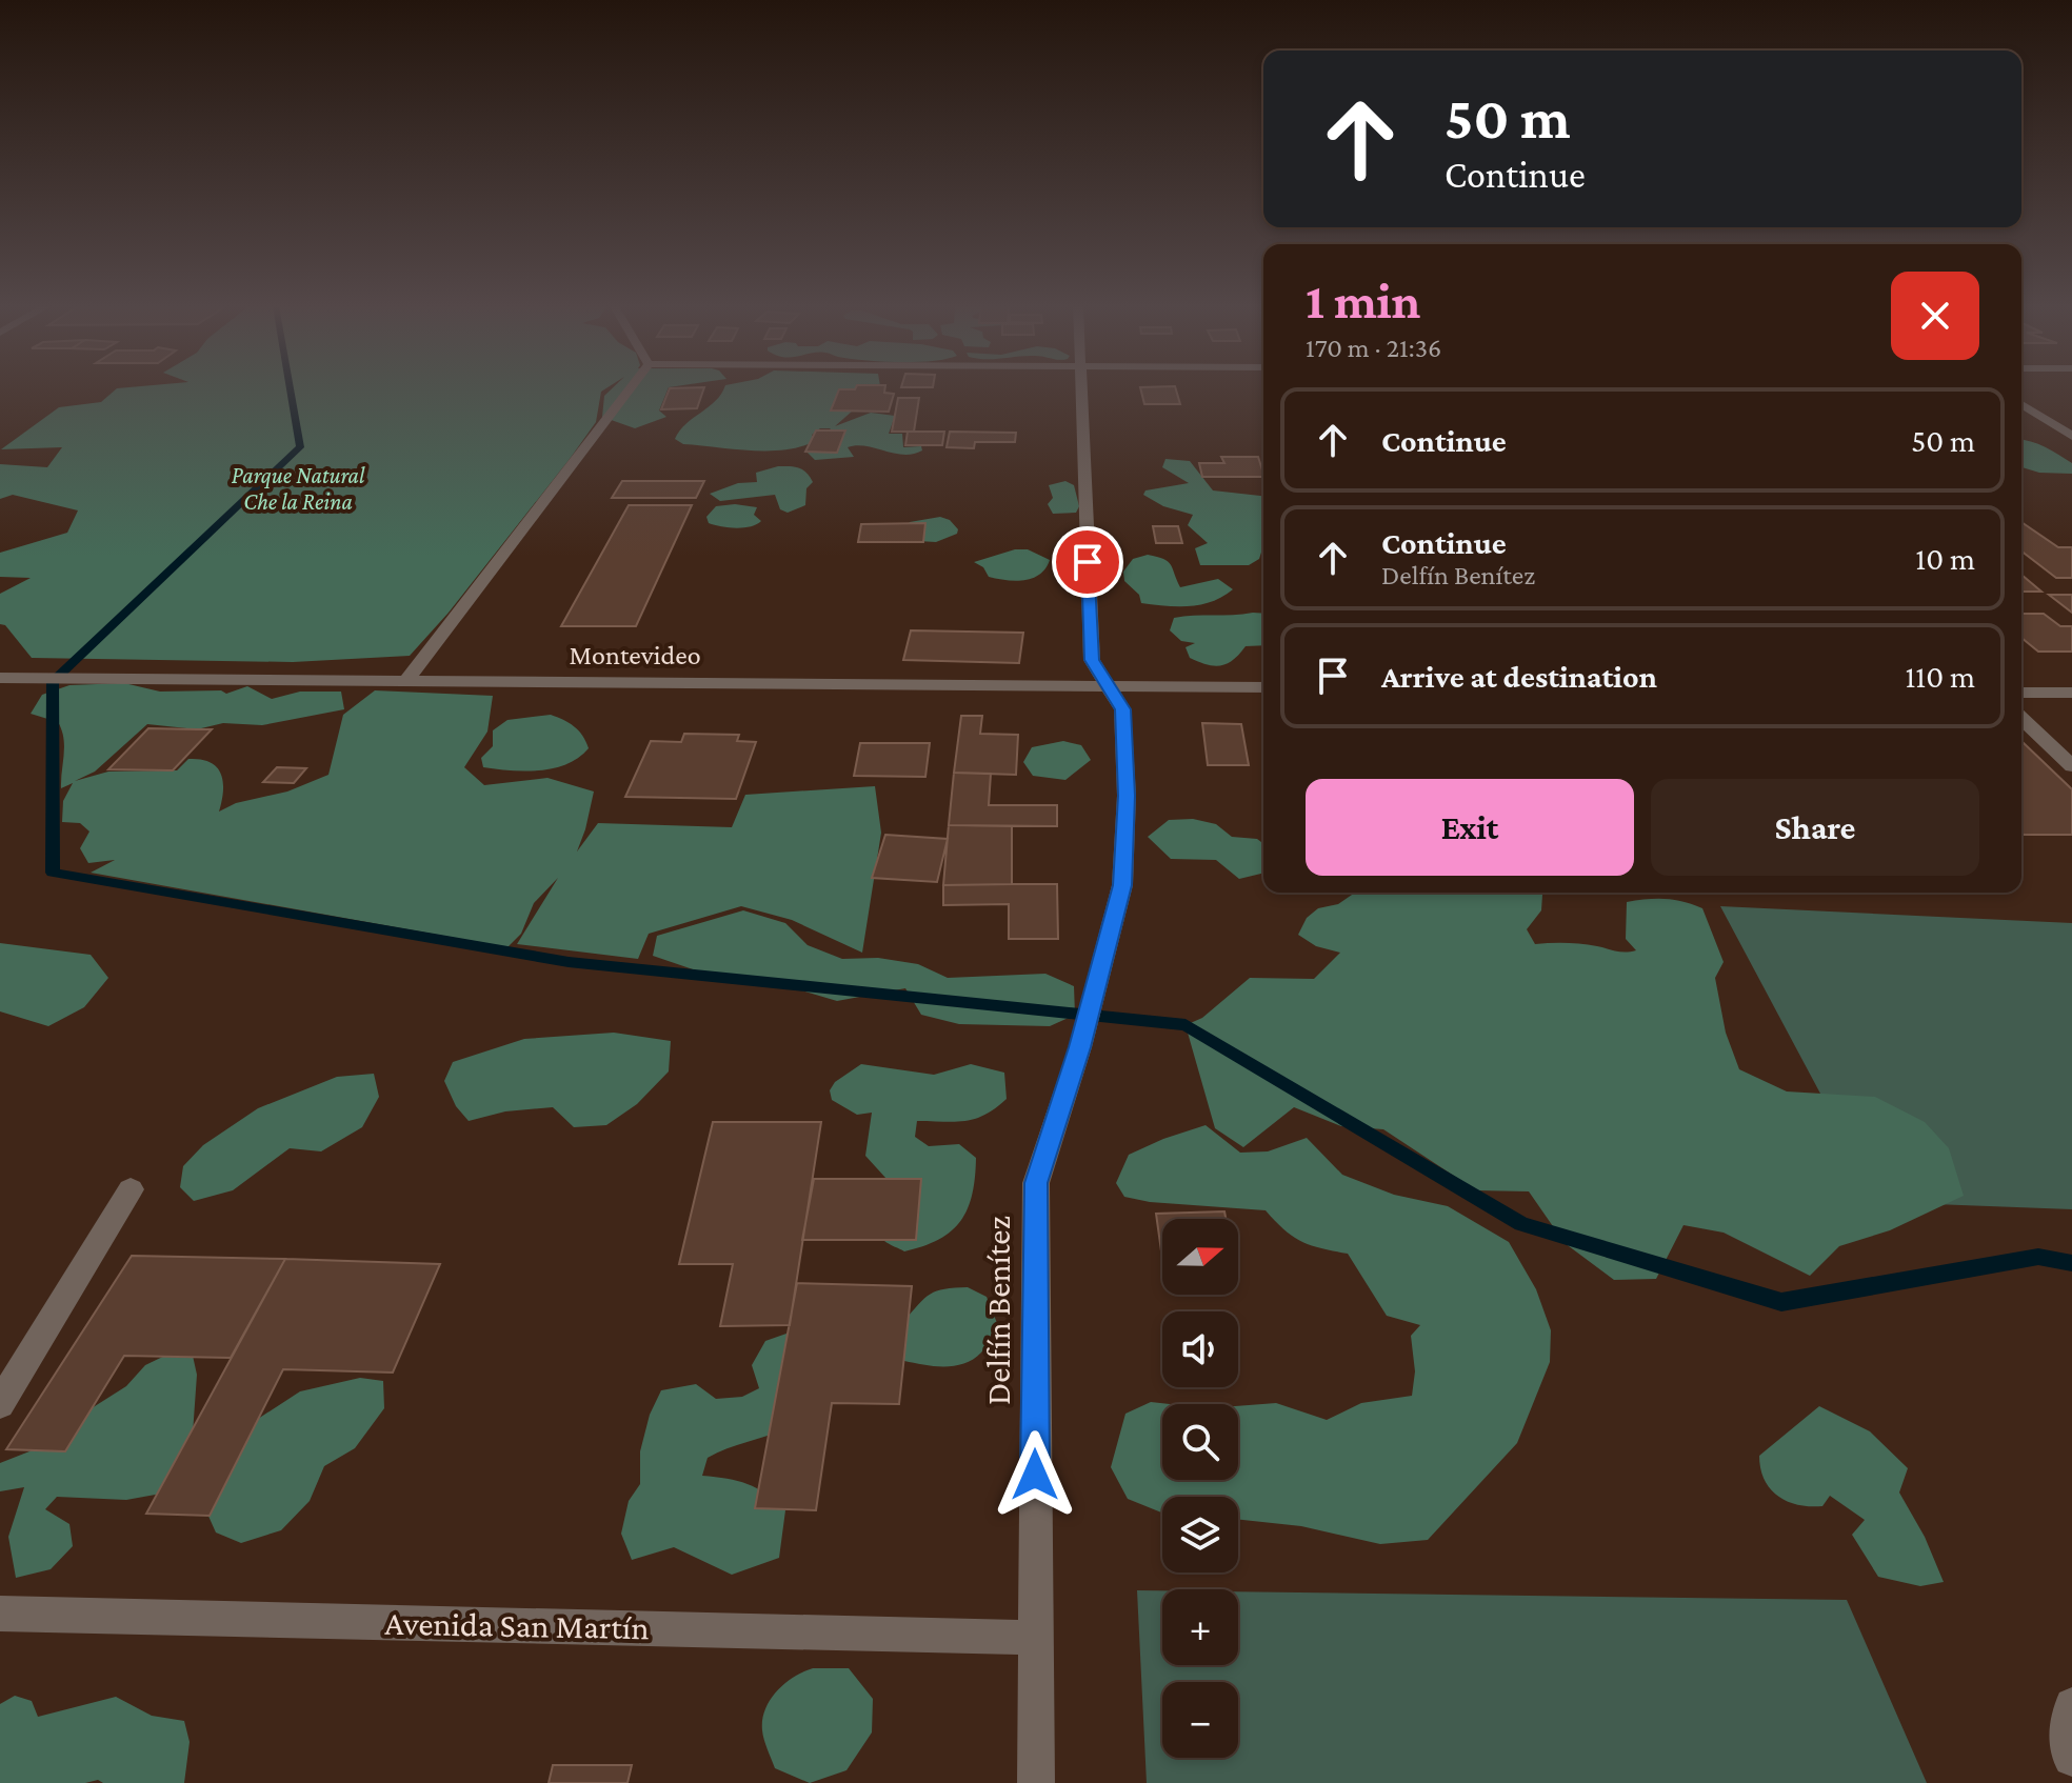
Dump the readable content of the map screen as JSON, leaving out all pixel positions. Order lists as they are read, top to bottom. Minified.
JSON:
{"streets":{"street":["Montevideo","Delfín Benítez","Avenida San Martín"]},"crossings":[["Montevideo","Delfín Benítez"],["Delfín Benítez","Avenida San Martín"]],"parks":["Parque Natural Che la Reina"],"north":"right","page":{"turn":["50 m","Continue"],"heading":["1 min","170 m · 21:36"],"list":[{"name":"Continue","value":"50 m"},{"name":"Continue","note":"Delfín Benítez","value":"10 m"},{"name":"Arrive at destination","value":"110 m"}],"buttons":["Exit","Share"],"map_buttons":["+","−"]}}
